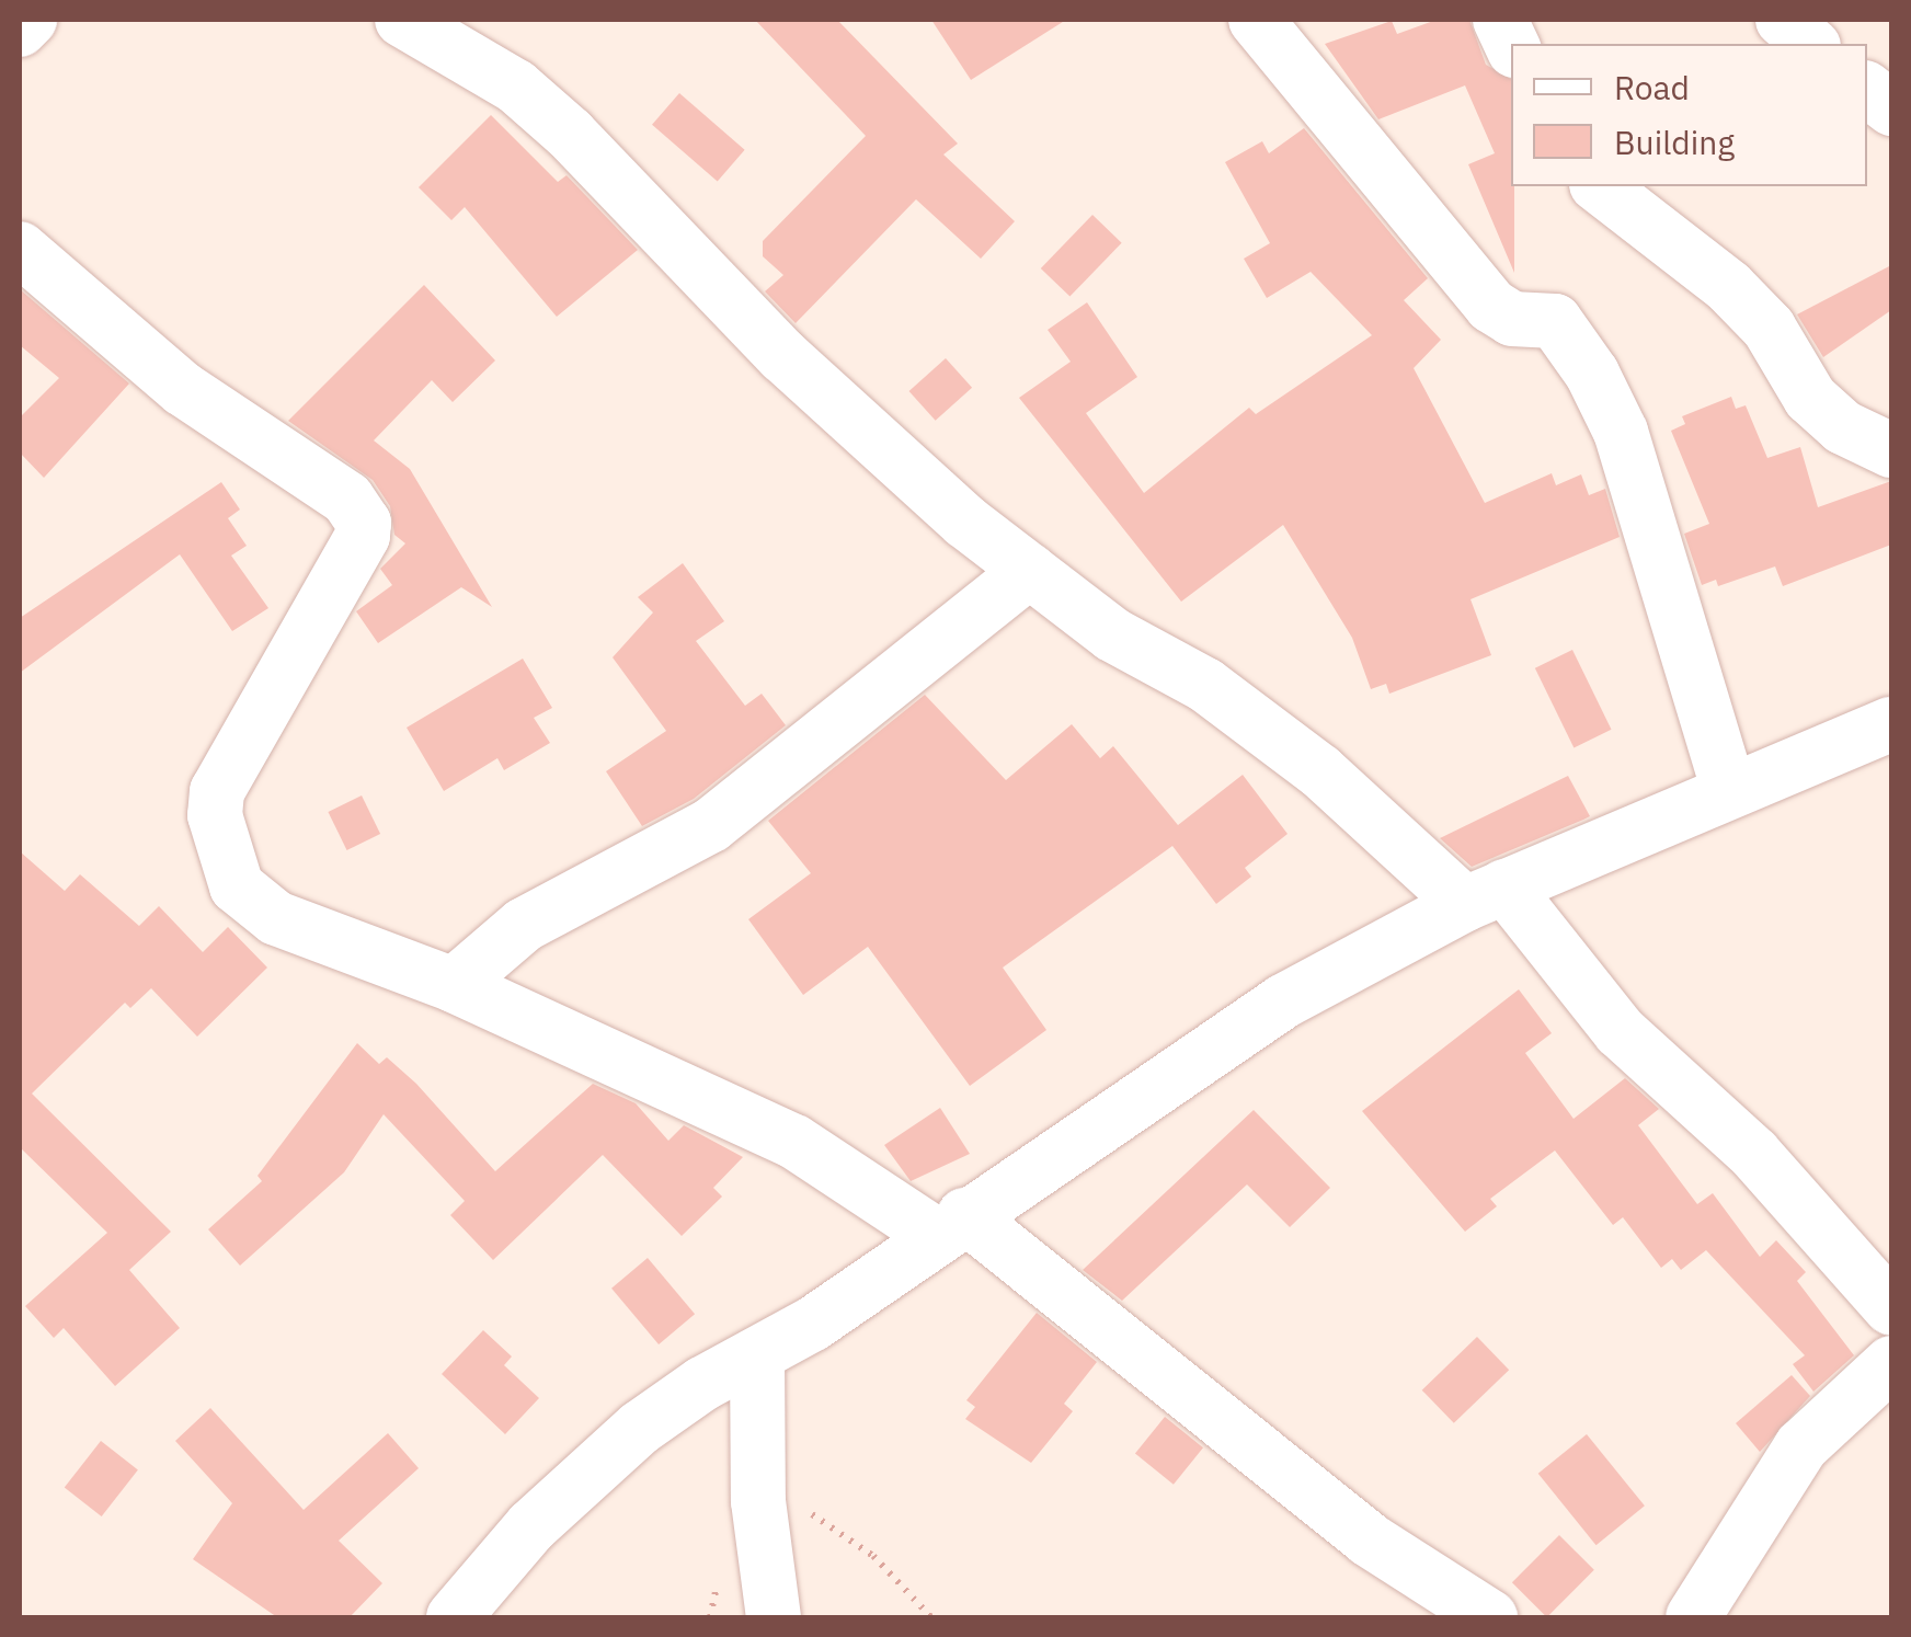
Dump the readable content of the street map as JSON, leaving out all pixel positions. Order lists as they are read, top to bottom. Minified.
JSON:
{"legend":["Road","Building"]}
